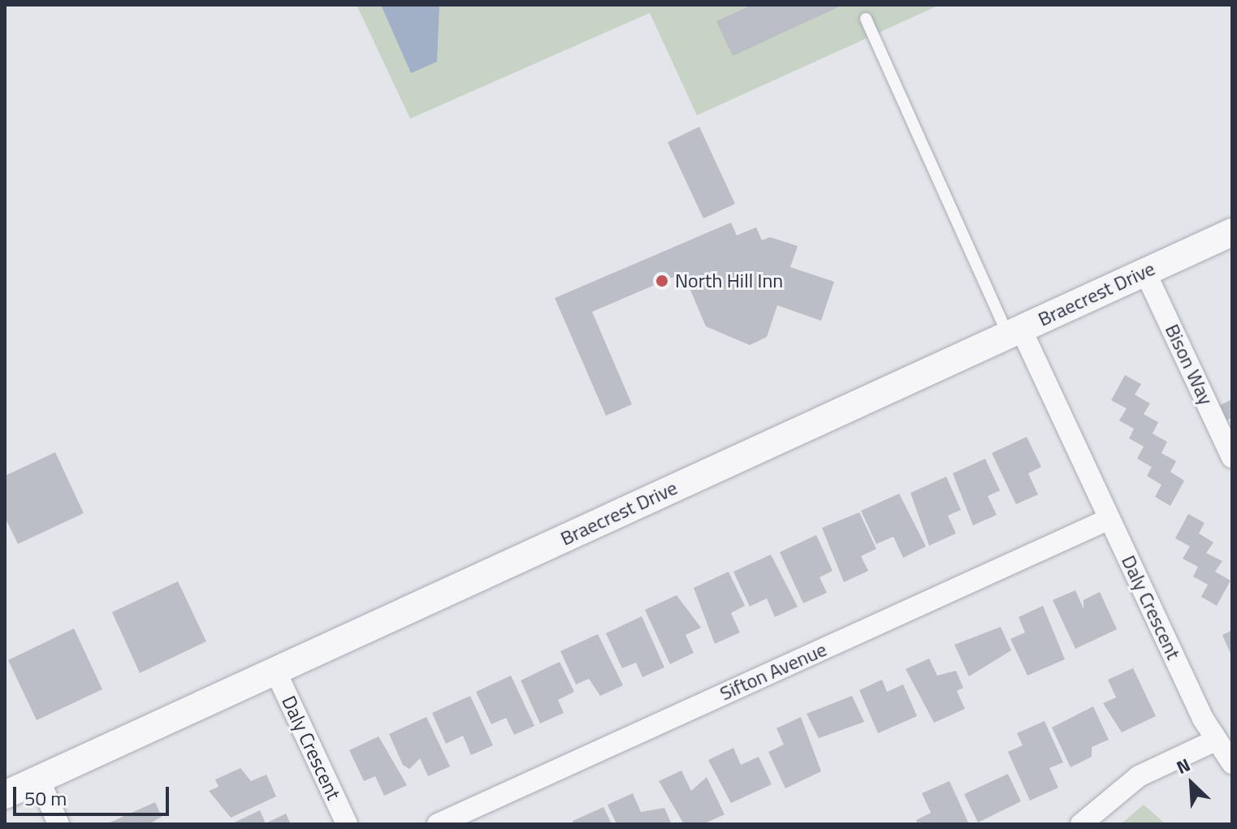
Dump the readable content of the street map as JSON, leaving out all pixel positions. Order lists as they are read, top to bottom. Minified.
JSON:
{"streets":{"street":["Braecrest Drive","Bison Way","Daly Crescent","Sifton Avenue"]},"crossings":[["Braecrest Drive","Bison Way"],["Braecrest Drive","Daly Crescent"],["Daly Crescent","Sifton Avenue"]],"places":["North Hill Inn"],"scale_bar":"50 m","north":"top left"}
